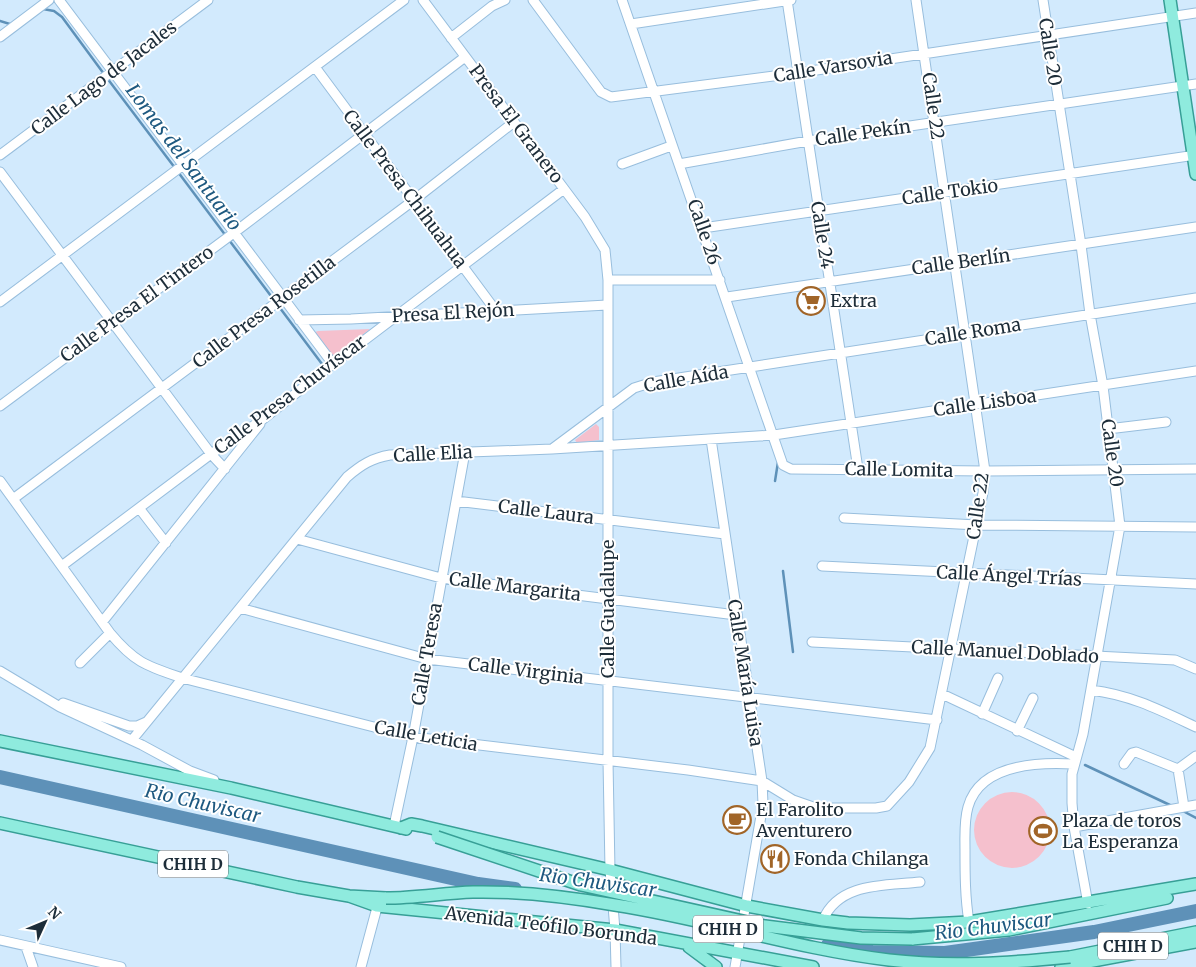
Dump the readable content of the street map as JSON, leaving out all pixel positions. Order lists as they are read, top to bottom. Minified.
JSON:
{"streets":{"main road":["CHIH D","Avenida Teófilo Borunda"],"street":["Calle 20","Calle Varsovia","Calle Lago de Jacales","Calle 22","Presa El Granero","Calle Pekín","Calle Presa Chihuahua","Calle Tokio","Calle 26","Calle 24","Calle Berlín","Calle Presa El Tintero","Calle Presa Rosetilla","Presa El Rejón","Calle Roma","Calle Aída","Calle Presa Chuvíscar","Calle Lisboa","Calle Elia","Calle Lomita","Calle Laura","Calle Ángel Trías","Calle Margarita","Calle Guadalupe","Calle Manuel Doblado","Calle Teresa","Calle Virginia","Calle María Luisa","Calle Leticia"]},"crossings":[["Calle 20","Calle Varsovia"],["Calle 20","Calle Pekín"],["Calle 20","Calle Tokio"],["Calle 20","Calle Berlín"],["Calle 20","Calle Roma"],["Calle 20","Calle Lisboa"],["Calle 20","Calle Lomita"],["Calle 20","Calle Ángel Trías"],["Calle 20","Calle Manuel Doblado"],["Calle 20","Avenida Teófilo Borunda"],["Calle Varsovia","Calle 22"],["Calle Varsovia","Calle 26"],["Calle Varsovia","Calle 24"],["Calle 22","Calle Pekín"],["Calle 22","Calle Tokio"],["Calle 22","Calle Berlín"],["Calle 22","Calle Roma"],["Calle 22","Calle Lisboa"],["Calle 22","Calle Lomita"],["Calle 22","Calle Ángel Trías"],["Calle 22","Calle Manuel Doblado"],["Calle 22","Calle Virginia"],["Calle 22","Calle María Luisa"],["Calle 22","Calle Leticia"],["Presa El Granero","Calle Presa El Tintero"],["Presa El Granero","Calle Presa Rosetilla"],["Presa El Granero","Calle Presa Chuvíscar"],["Presa El Granero","Calle Guadalupe"],["Calle Pekín","Calle 26"],["Calle Pekín","Calle 24"],["Calle Presa Chihuahua","Calle Presa El Tintero"],["Calle Presa Chihuahua","Calle Presa Rosetilla"],["Calle Presa Chihuahua","Presa El Rejón"],["Calle Presa Chihuahua","Calle Presa Chuvíscar"],["Calle Tokio","Calle 26"],["Calle Tokio","Calle 24"],["Calle 26","Calle Berlín"],["Calle 26","Calle Roma"],["Calle 26","Calle Aída"],["Calle 26","Calle Lisboa"],["Calle 26","Calle Elia"],["Calle 26","Calle Lomita"],["Calle 24","Calle Berlín"],["Calle 24","Calle Roma"],["Calle 24","Calle Lisboa"],["Calle 24","Calle Lomita"],["Calle Presa Rosetilla","Calle Leticia"],["Presa El Rejón","Calle Presa Chuvíscar"],["Presa El Rejón","Calle Guadalupe"],["Calle Roma","Calle Aída"],["Calle Aída","Calle Elia"],["Calle Aída","Calle Guadalupe"],["Calle Presa Chuvíscar","Calle Leticia"],["Calle Lisboa","Calle Elia"],["Calle Elia","Calle Margarita"],["Calle Elia","Calle Guadalupe"],["Calle Elia","Calle Teresa"],["Calle Elia","Calle Virginia"],["Calle Elia","Calle María Luisa"],["Calle Elia","Calle Leticia"],["Calle Laura","Calle Guadalupe"],["Calle Laura","Calle Teresa"],["Calle Laura","Calle María Luisa"],["Calle Margarita","Calle Guadalupe"],["Calle Margarita","Calle Teresa"],["Calle Margarita","Calle María Luisa"],["Calle Guadalupe","Calle Virginia"],["Calle Guadalupe","Calle Leticia"],["Calle Guadalupe","Avenida Teófilo Borunda"],["Calle Teresa","Calle Virginia"],["Calle Teresa","Calle Leticia"],["Calle Teresa","Avenida Teófilo Borunda"],["Calle Virginia","Calle María Luisa"],["Calle María Luisa","Calle Leticia"],["Calle María Luisa","Avenida Teófilo Borunda"],["CHIH D","Avenida Teófilo Borunda"]],"water":["Lomas del Santuario","Rio Chuviscar"],"places":{"supermarket":["Extra"],"cafe":["El Farolito Aventurero"],"sports":["Plaza de toros La Esperanza"],"restaurant":["Fonda Chilanga"]},"north":"top right"}
